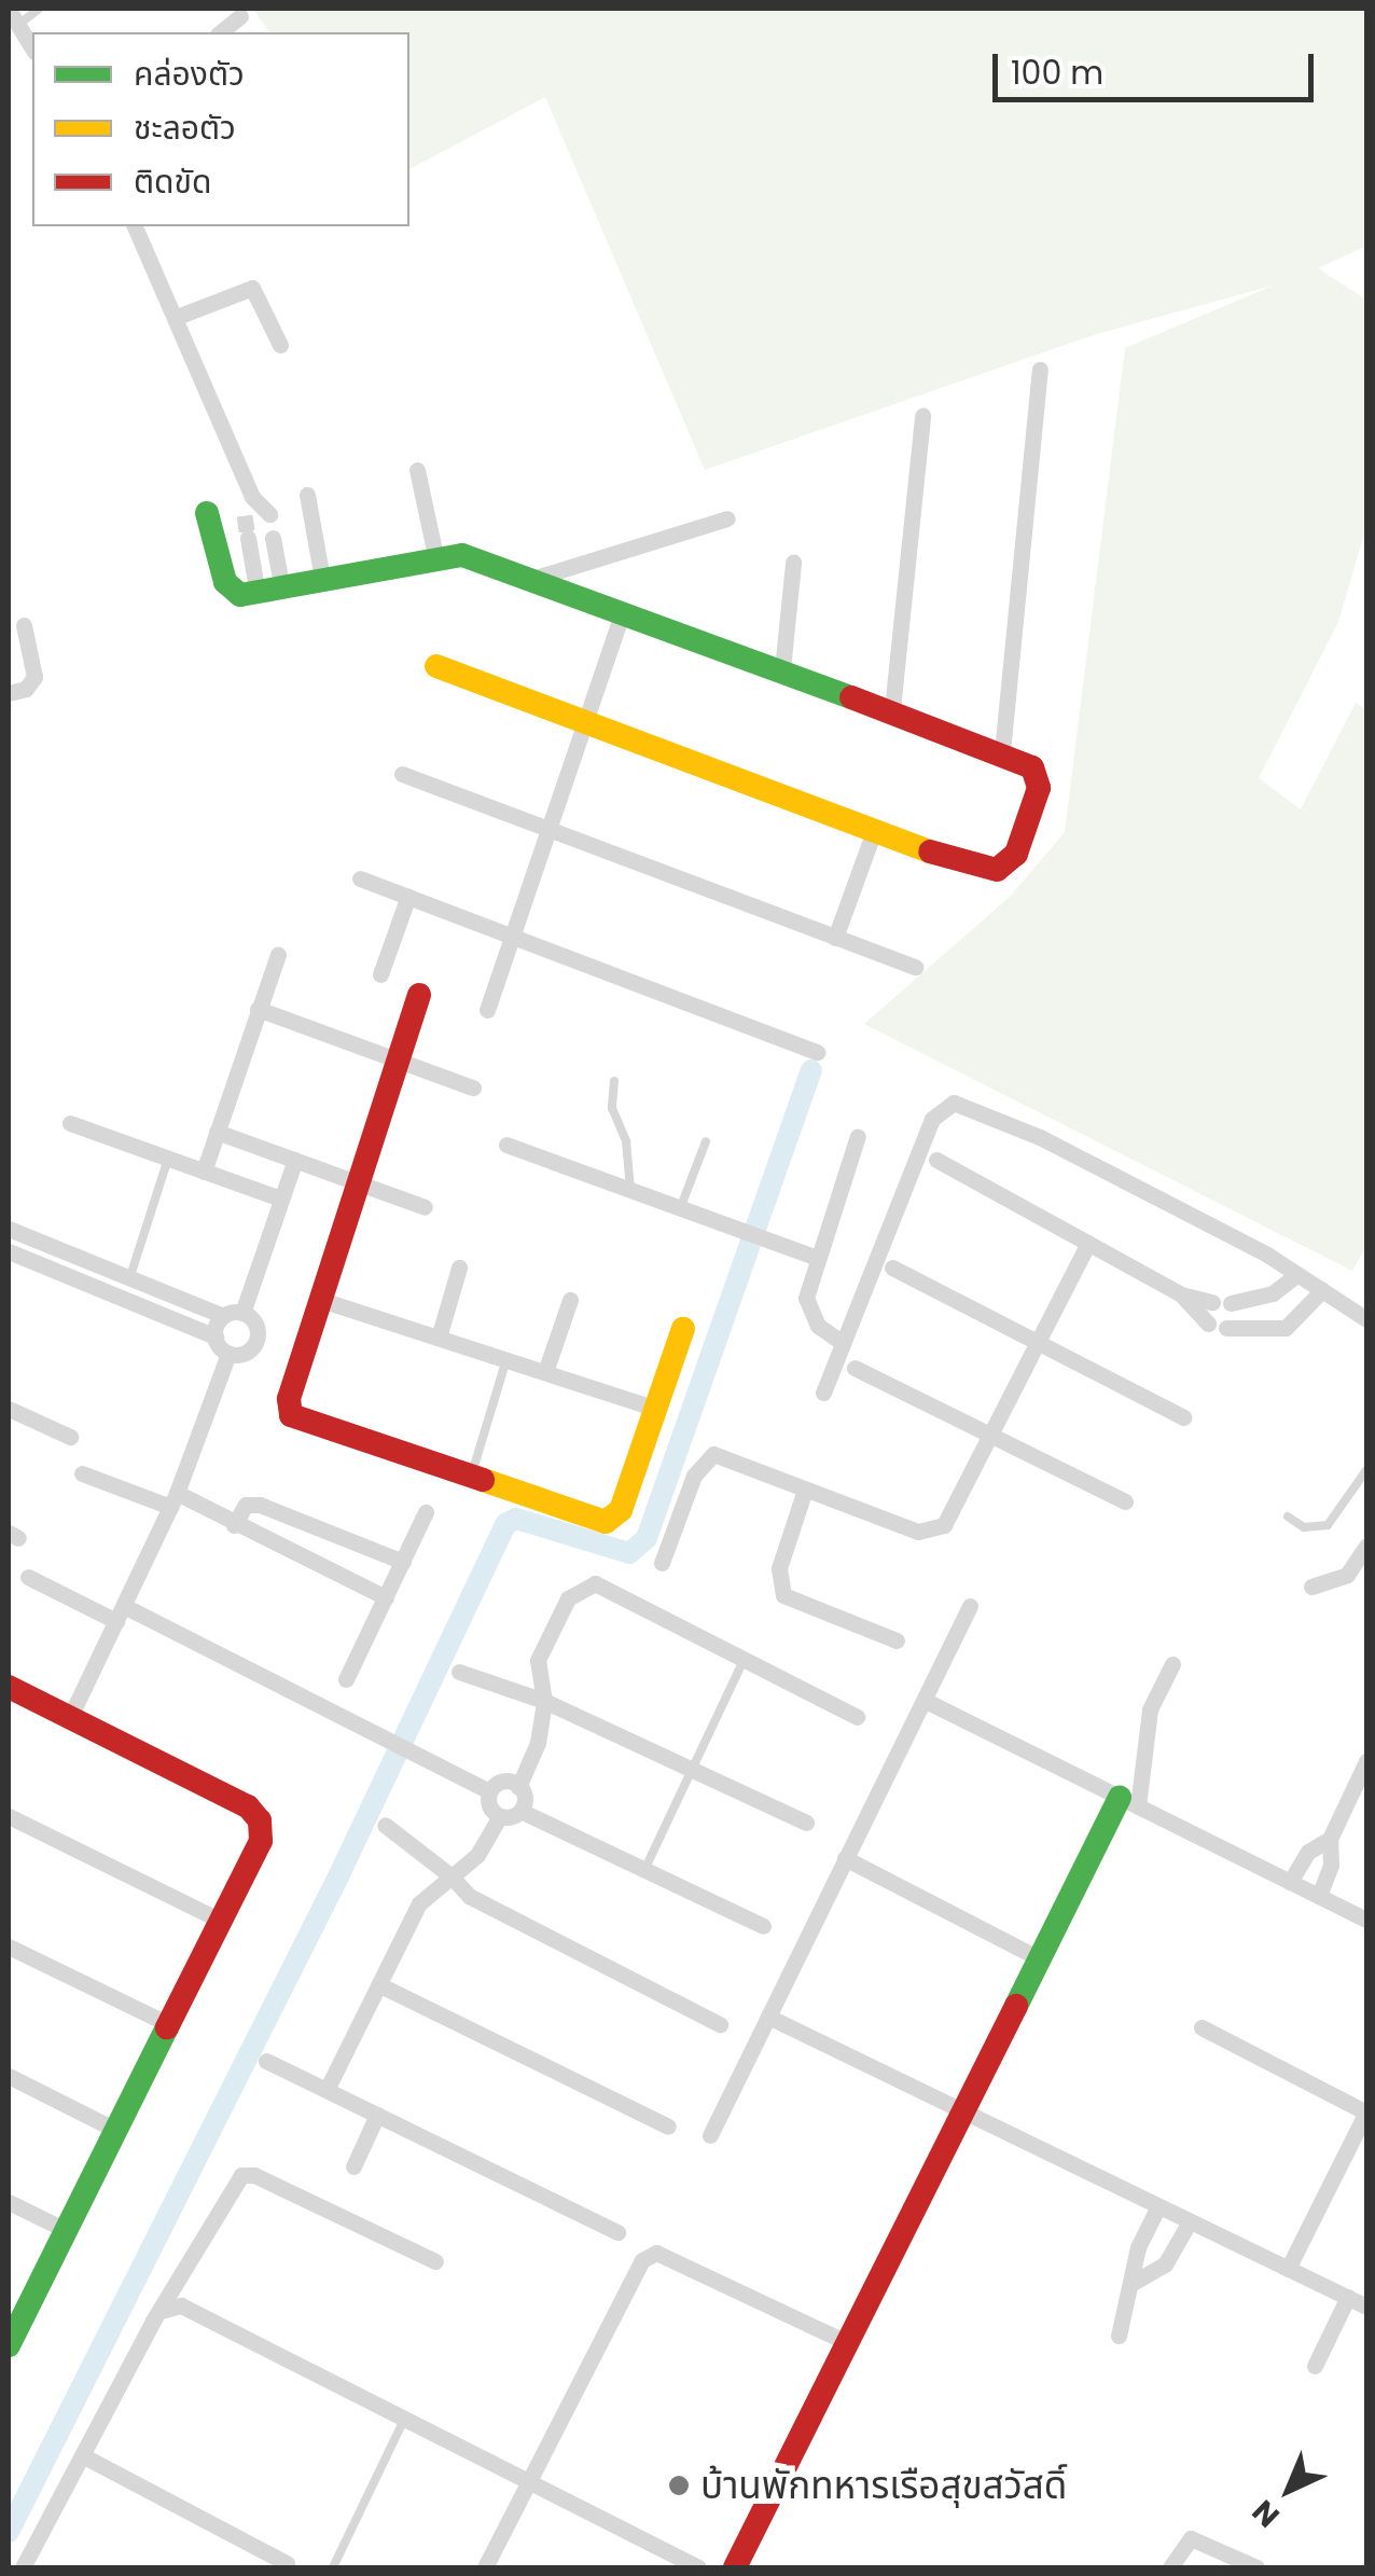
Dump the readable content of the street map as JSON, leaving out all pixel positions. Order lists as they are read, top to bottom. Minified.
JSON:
{"places":["บ้านพักทหารเรือสุขสวัสดิ์"],"legend":["คล่องตัว","ชะลอตัว","ติดขัด"],"scale_bar":"100 m","north":"bottom left"}
